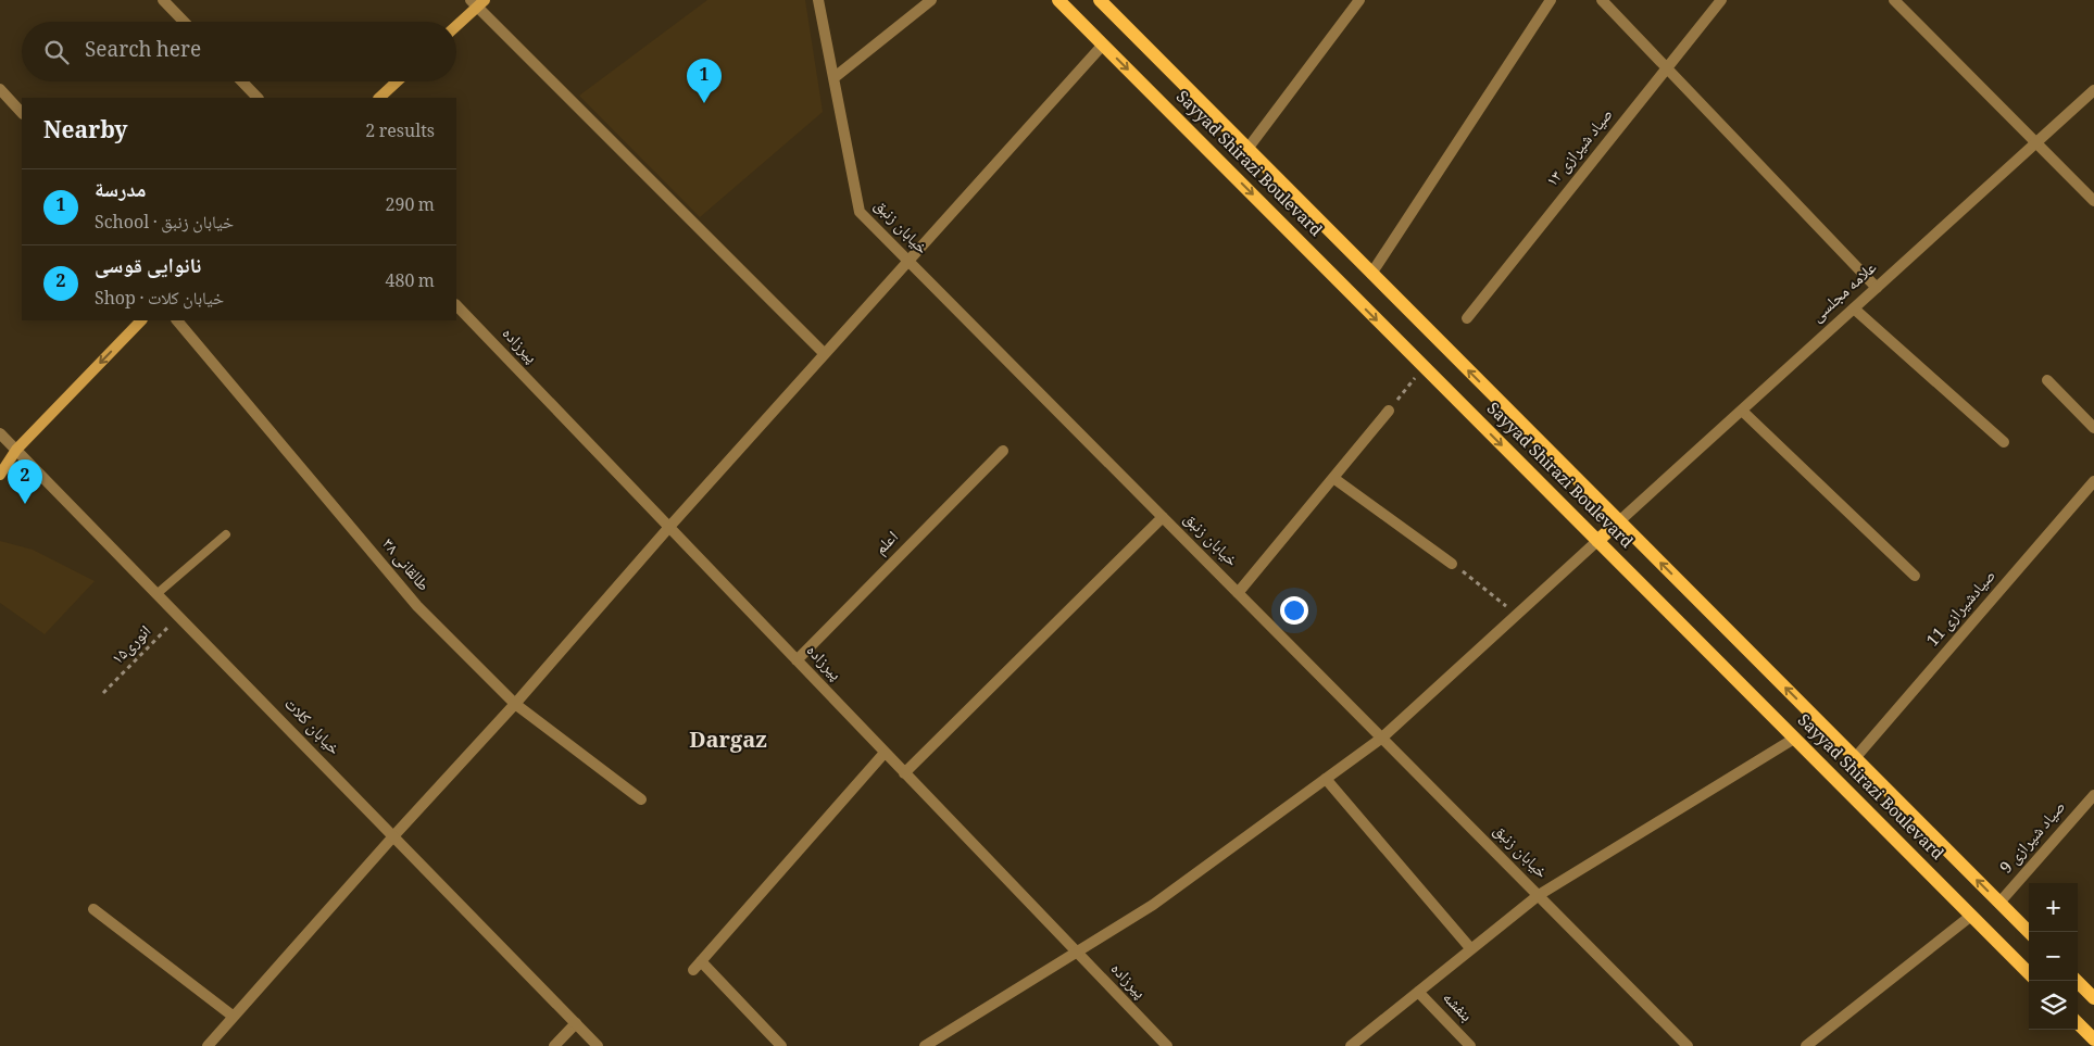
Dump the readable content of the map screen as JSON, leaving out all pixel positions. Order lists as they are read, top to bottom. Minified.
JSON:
{"streets":{"main road":["Sayyad Shirazi Boulevard"],"street":["صیاد شیرازی ۱۳","خیابان زنبق","علامه مجلسی","پیرزاده","اعلم","طالقانی ۳۸","صیادشیرازی 11","خیابان کلات","صیاد شیرازی 9","بنفشه"],"path":["انوری۱۵"]},"crossings":[["Sayyad Shirazi Boulevard","علامه مجلسی"],["Sayyad Shirazi Boulevard","صیادشیرازی 11"],["Sayyad Shirazi Boulevard","صیاد شیرازی 9"],["پیرزاده","اعلم"],["انوری۱۵","خیابان کلات"]],"districts":["Dargaz"],"page":{"search":"Search here","pins":["1","2"],"heading":["Nearby","2 results"],"list":[{"mark":"1","name":"مدرسة","note":"School · خیابان زنبق","value":"290 m"},{"mark":"2","name":"نانوایی قوسی","note":"Shop · خیابان کلات","value":"480 m"}],"map_buttons":["+","−"]}}
